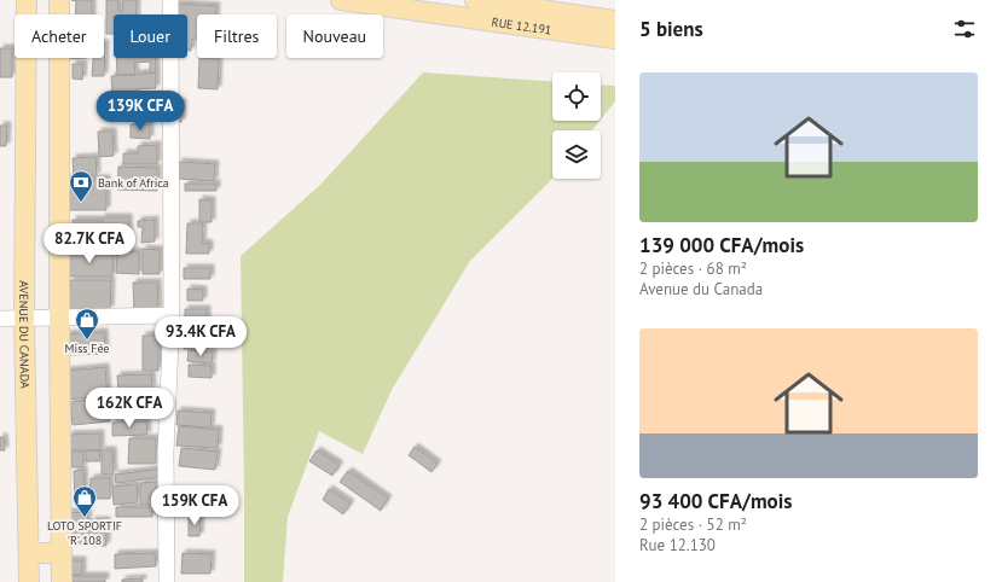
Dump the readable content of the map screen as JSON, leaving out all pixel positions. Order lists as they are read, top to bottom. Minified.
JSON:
{"streets":{"main road":["RUE 12.191","AVENUE DU CANADA"]},"places":{"bank":["Bank of Africa"],"shop":["Miss Fée","LOTO SPORTIF 'R' 108"]},"page":{"heading":"5 biens","chip":["Acheter","Louer","Filtres","Nouveau"],"list":[{"name":"139 000 CFA/mois","note":"2 pièces · 68 m² · Avenue du Canada"},{"name":"93 400 CFA/mois","note":"2 pièces · 52 m² · Rue 12.130"}],"price":["139K CFA","82.7K CFA","93.4K CFA","162K CFA","159K CFA"]}}
